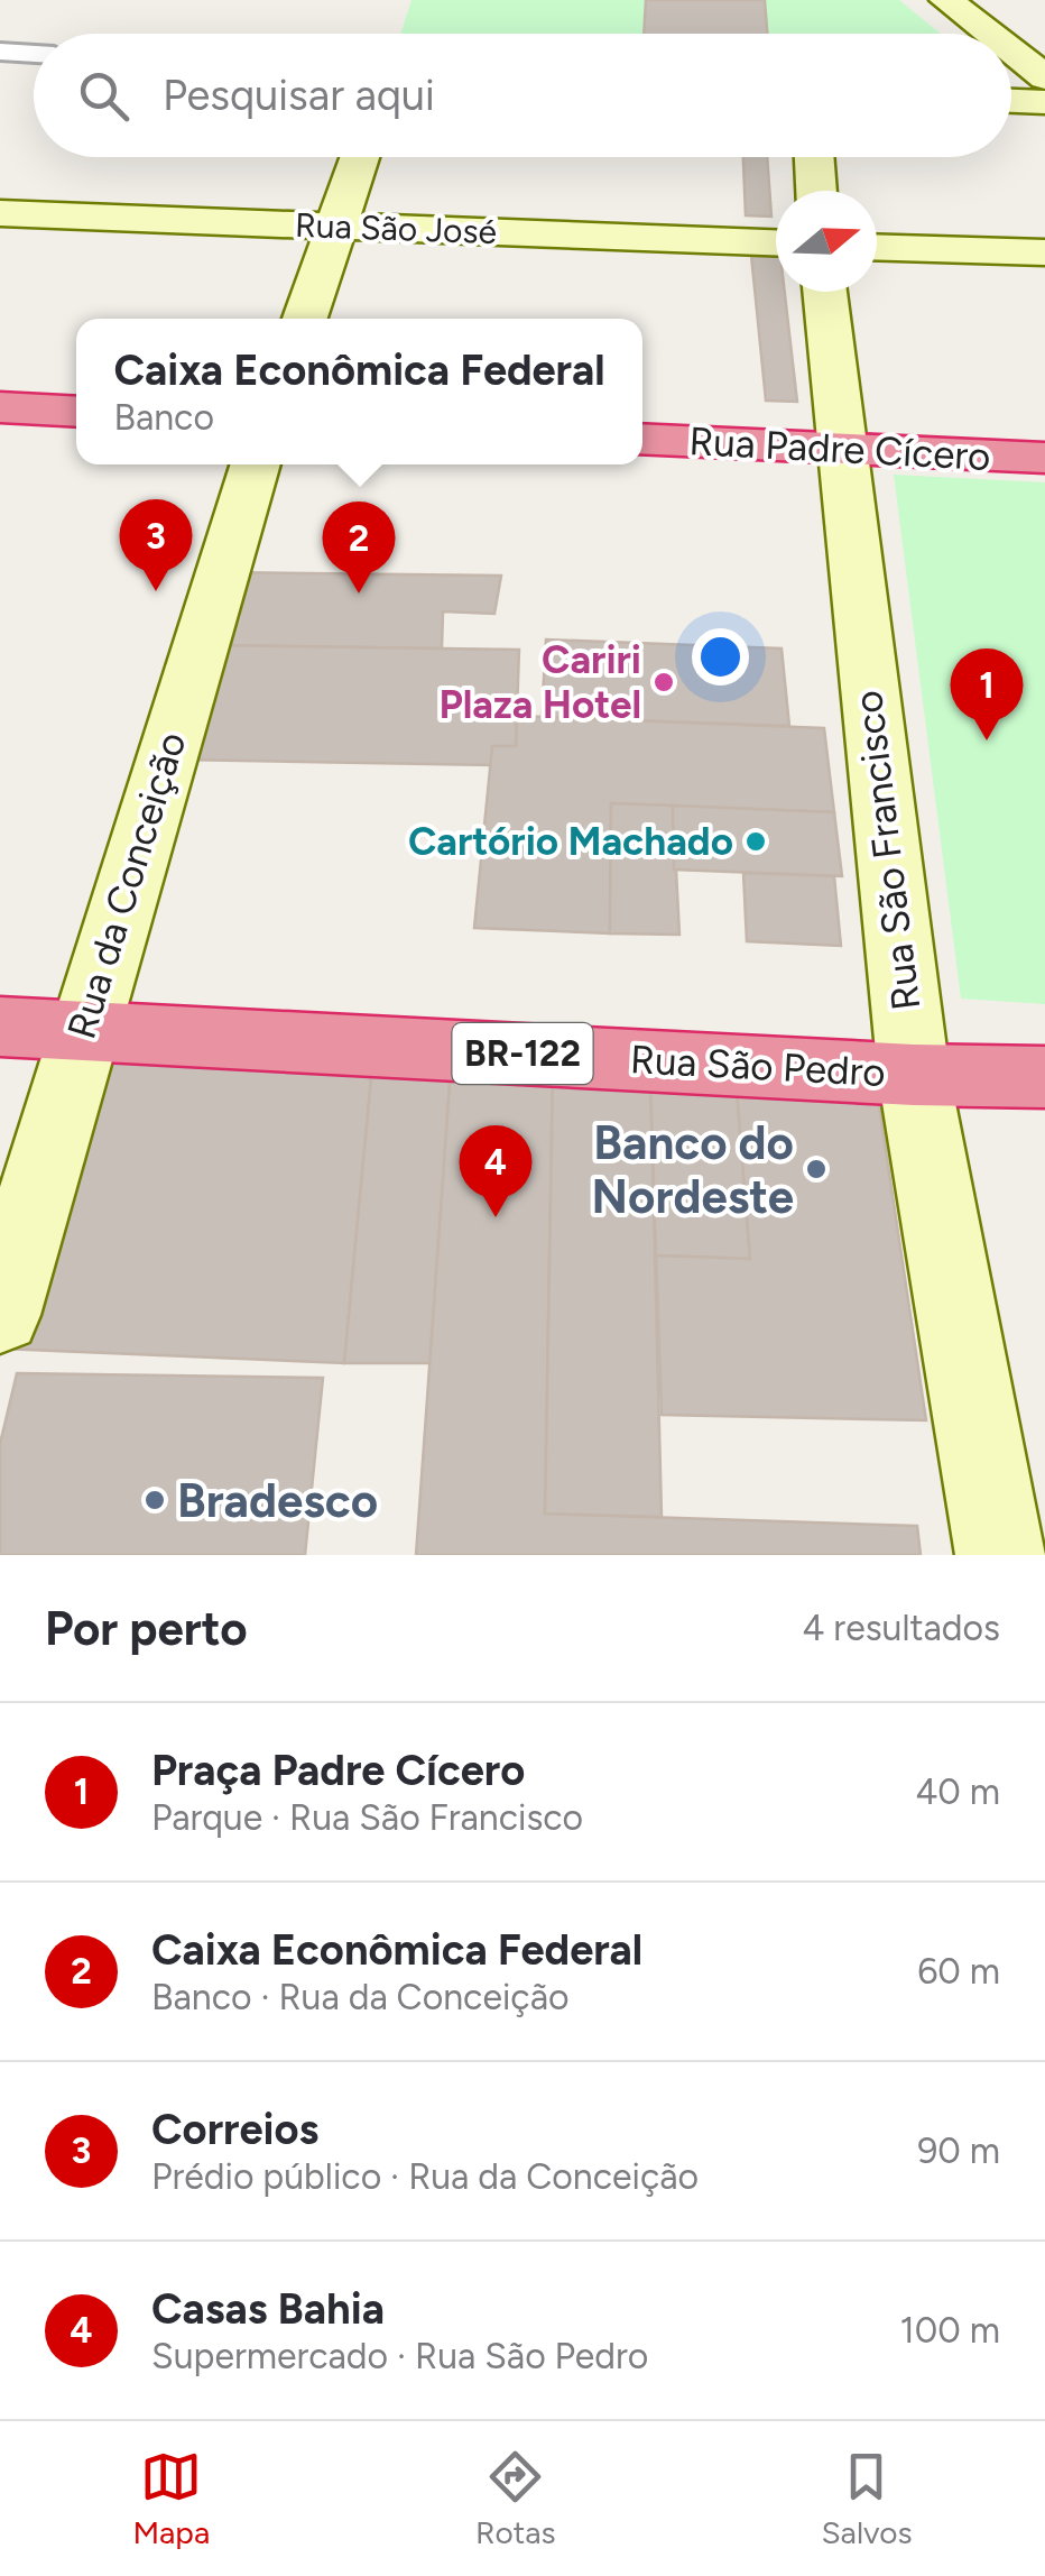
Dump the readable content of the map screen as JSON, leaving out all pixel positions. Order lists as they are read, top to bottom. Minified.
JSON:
{"streets":{"highway":["Rua Padre Cícero","BR-122","Rua São Pedro"],"street":["Rua São José","Rua São Francisco","Rua da Conceição"]},"crossings":[["Rua Padre Cícero","Rua São Francisco"],["Rua São Francisco","Rua São Pedro"],["Rua da Conceição","Rua São Pedro"]],"places":["Cariri Plaza Hotel","Cartório Machado","Banco do Nordeste","Bradesco"],"north":"right","page":{"search":"Pesquisar aqui","popup":["Caixa Econômica Federal","Banco"],"pins":["3","2","1","4"],"heading":["Por perto","4 resultados"],"list":[{"mark":"1","name":"Praça Padre Cícero","note":"Parque · Rua São Francisco","value":"40 m"},{"mark":"2","name":"Caixa Econômica Federal","note":"Banco · Rua da Conceição","value":"60 m"},{"mark":"3","name":"Correios","note":"Prédio público · Rua da Conceição","value":"90 m"},{"mark":"4","name":"Casas Bahia","note":"Supermercado · Rua São Pedro","value":"100 m"}],"nav":["Mapa","Rotas","Salvos"]}}
